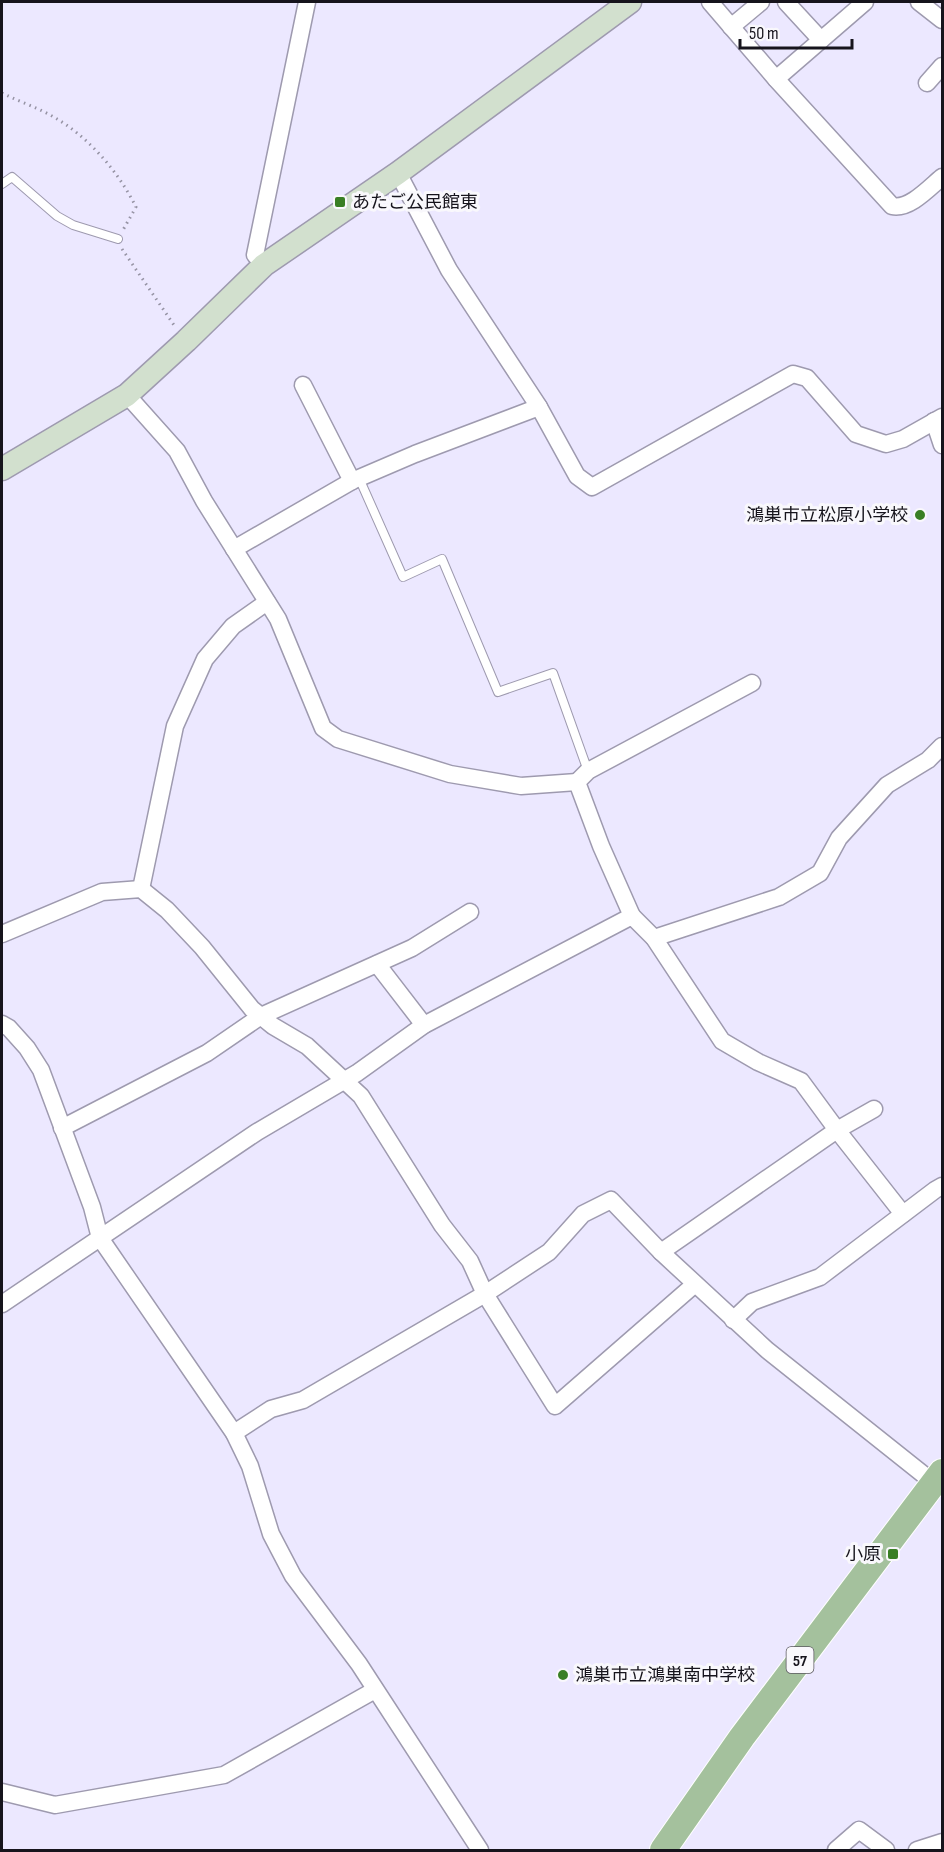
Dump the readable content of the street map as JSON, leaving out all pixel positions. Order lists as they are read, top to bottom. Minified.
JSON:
{"streets":{"main road":["57"]},"places":{"transit":["あたご公民館東","小原"],"other":["鴻巣市立松原小学校","鴻巣市立鴻巣南中学校"]},"scale_bar":"50 m"}
